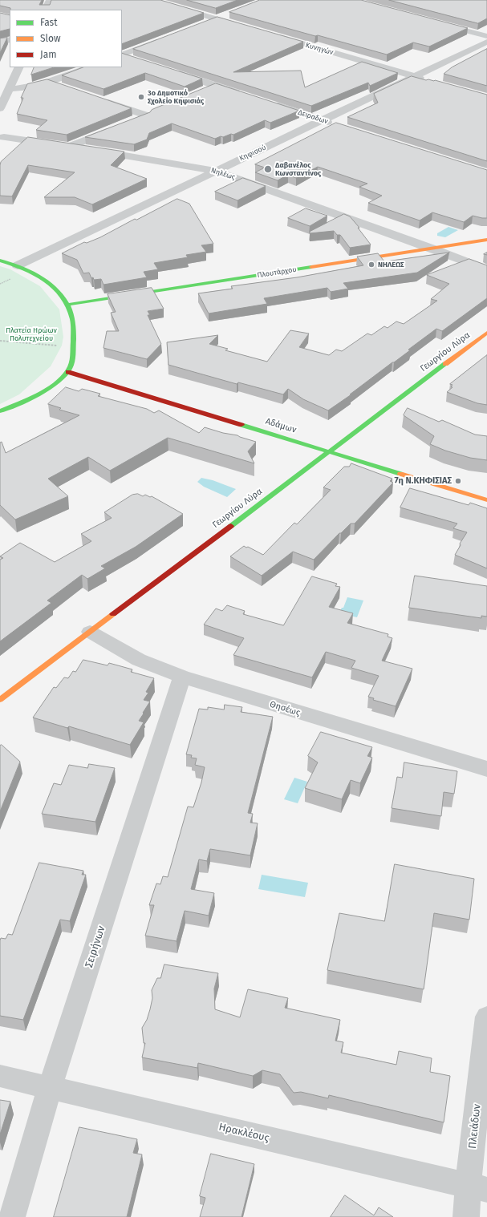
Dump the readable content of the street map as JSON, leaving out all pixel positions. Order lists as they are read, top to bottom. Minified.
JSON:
{"streets":{"street":["Κυνηγών","Δειραδων","Κηφισού","Νηλέως","Πλουτάρχου","Γεωργίου Λύρα","Αδάμων","Θησέως","Σειρήνων","Πλειάδων","Ηρακλέους"]},"crossings":[["Κυνηγών","Κηφισού"],["Δειραδων","Κηφισού"],["Κηφισού","Νηλέως"],["Νηλέως","Πλουτάρχου"],["Γεωργίου Λύρα","Αδάμων"],["Γεωργίου Λύρα","Θησέως"],["Θησέως","Σειρήνων"],["Σειρήνων","Ηρακλέους"],["Πλειάδων","Ηρακλέους"]],"parks":["Πλατεία Ηρώων Πολυτεχνείου"],"places":["3ο Δημοτικό Σχολείο Κηφισιάς","Δαβανέλος Κωνσταντίνος","ΝΗΛΕΩΣ","7η Ν.ΚΗΦΙΣΙΑΣ"],"legend":["Fast","Slow","Jam"]}
